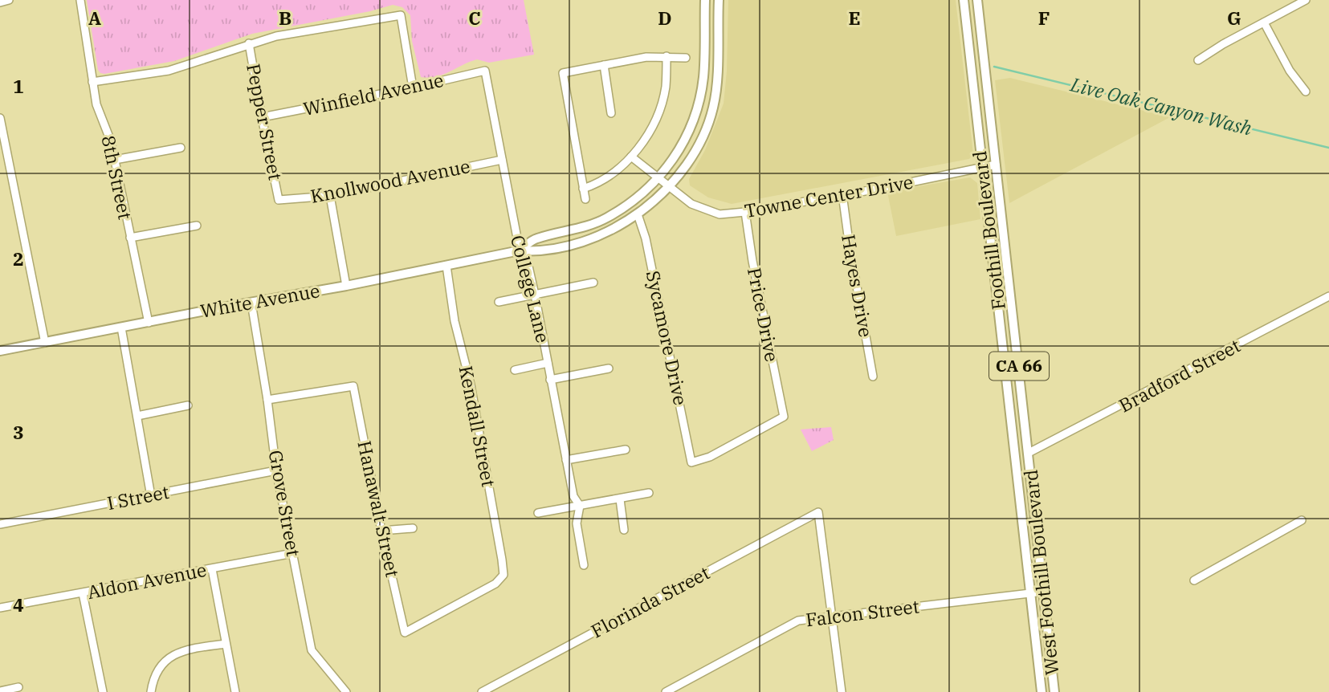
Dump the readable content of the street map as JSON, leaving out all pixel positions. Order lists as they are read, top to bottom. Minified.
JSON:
{"streets":{"main road":["Foothill Boulevard","White Avenue","CA 66","West Foothill Boulevard"],"street":["Winfield Avenue","Pepper Street","8th Street","Knollwood Avenue","Towne Center Drive","Hayes Drive","College Lane","Price Drive","Sycamore Drive","Bradford Street","Kendall Street","I Street","Grove Street","Hanawalt Street","Aldon Avenue","Florinda Street","Falcon Street"]},"crossings":[["Winfield Avenue","Pepper Street"],["Winfield Avenue","College Lane"],["Pepper Street","Knollwood Avenue"],["8th Street","White Avenue"],["Knollwood Avenue","College Lane"],["Towne Center Drive","Foothill Boulevard"],["Towne Center Drive","Hayes Drive"],["Towne Center Drive","White Avenue"],["Towne Center Drive","Price Drive"],["Foothill Boulevard","Bradford Street"],["Foothill Boulevard","West Foothill Boulevard"],["College Lane","White Avenue"],["White Avenue","Sycamore Drive"],["White Avenue","Kendall Street"],["White Avenue","Grove Street"],["Price Drive","Sycamore Drive"],["Bradford Street","West Foothill Boulevard"],["Kendall Street","Hanawalt Street"],["I Street","Grove Street"],["Grove Street","Hanawalt Street"],["Grove Street","Aldon Avenue"],["West Foothill Boulevard","Falcon Street"],["Florinda Street","Falcon Street"]],"water":["Live Oak Canyon Wash"],"grid":{"columns":["A","B","C","D","E","F","G"],"rows":["1","2","3","4"]}}
